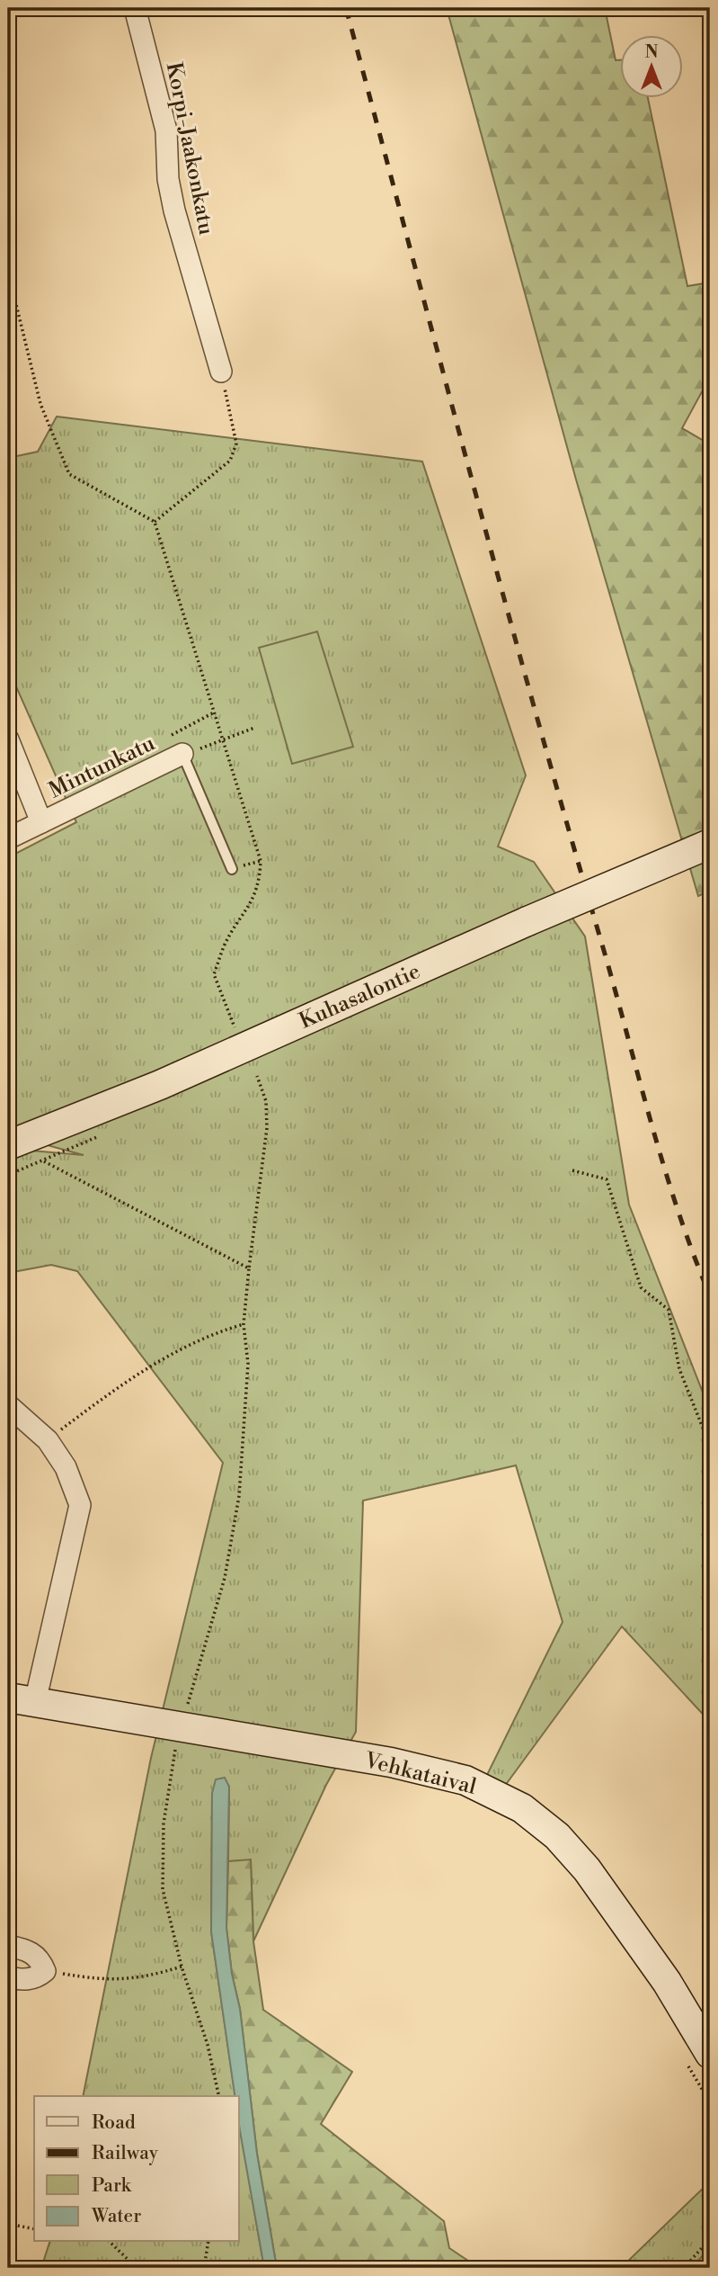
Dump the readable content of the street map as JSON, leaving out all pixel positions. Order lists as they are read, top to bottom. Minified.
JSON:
{"streets":{"street":["Korpi-Jaakonkatu","Mintunkatu","Kuhasalontie","Vehkataival"]},"legend":["Road","Railway","Park","Water"],"north":"top"}
